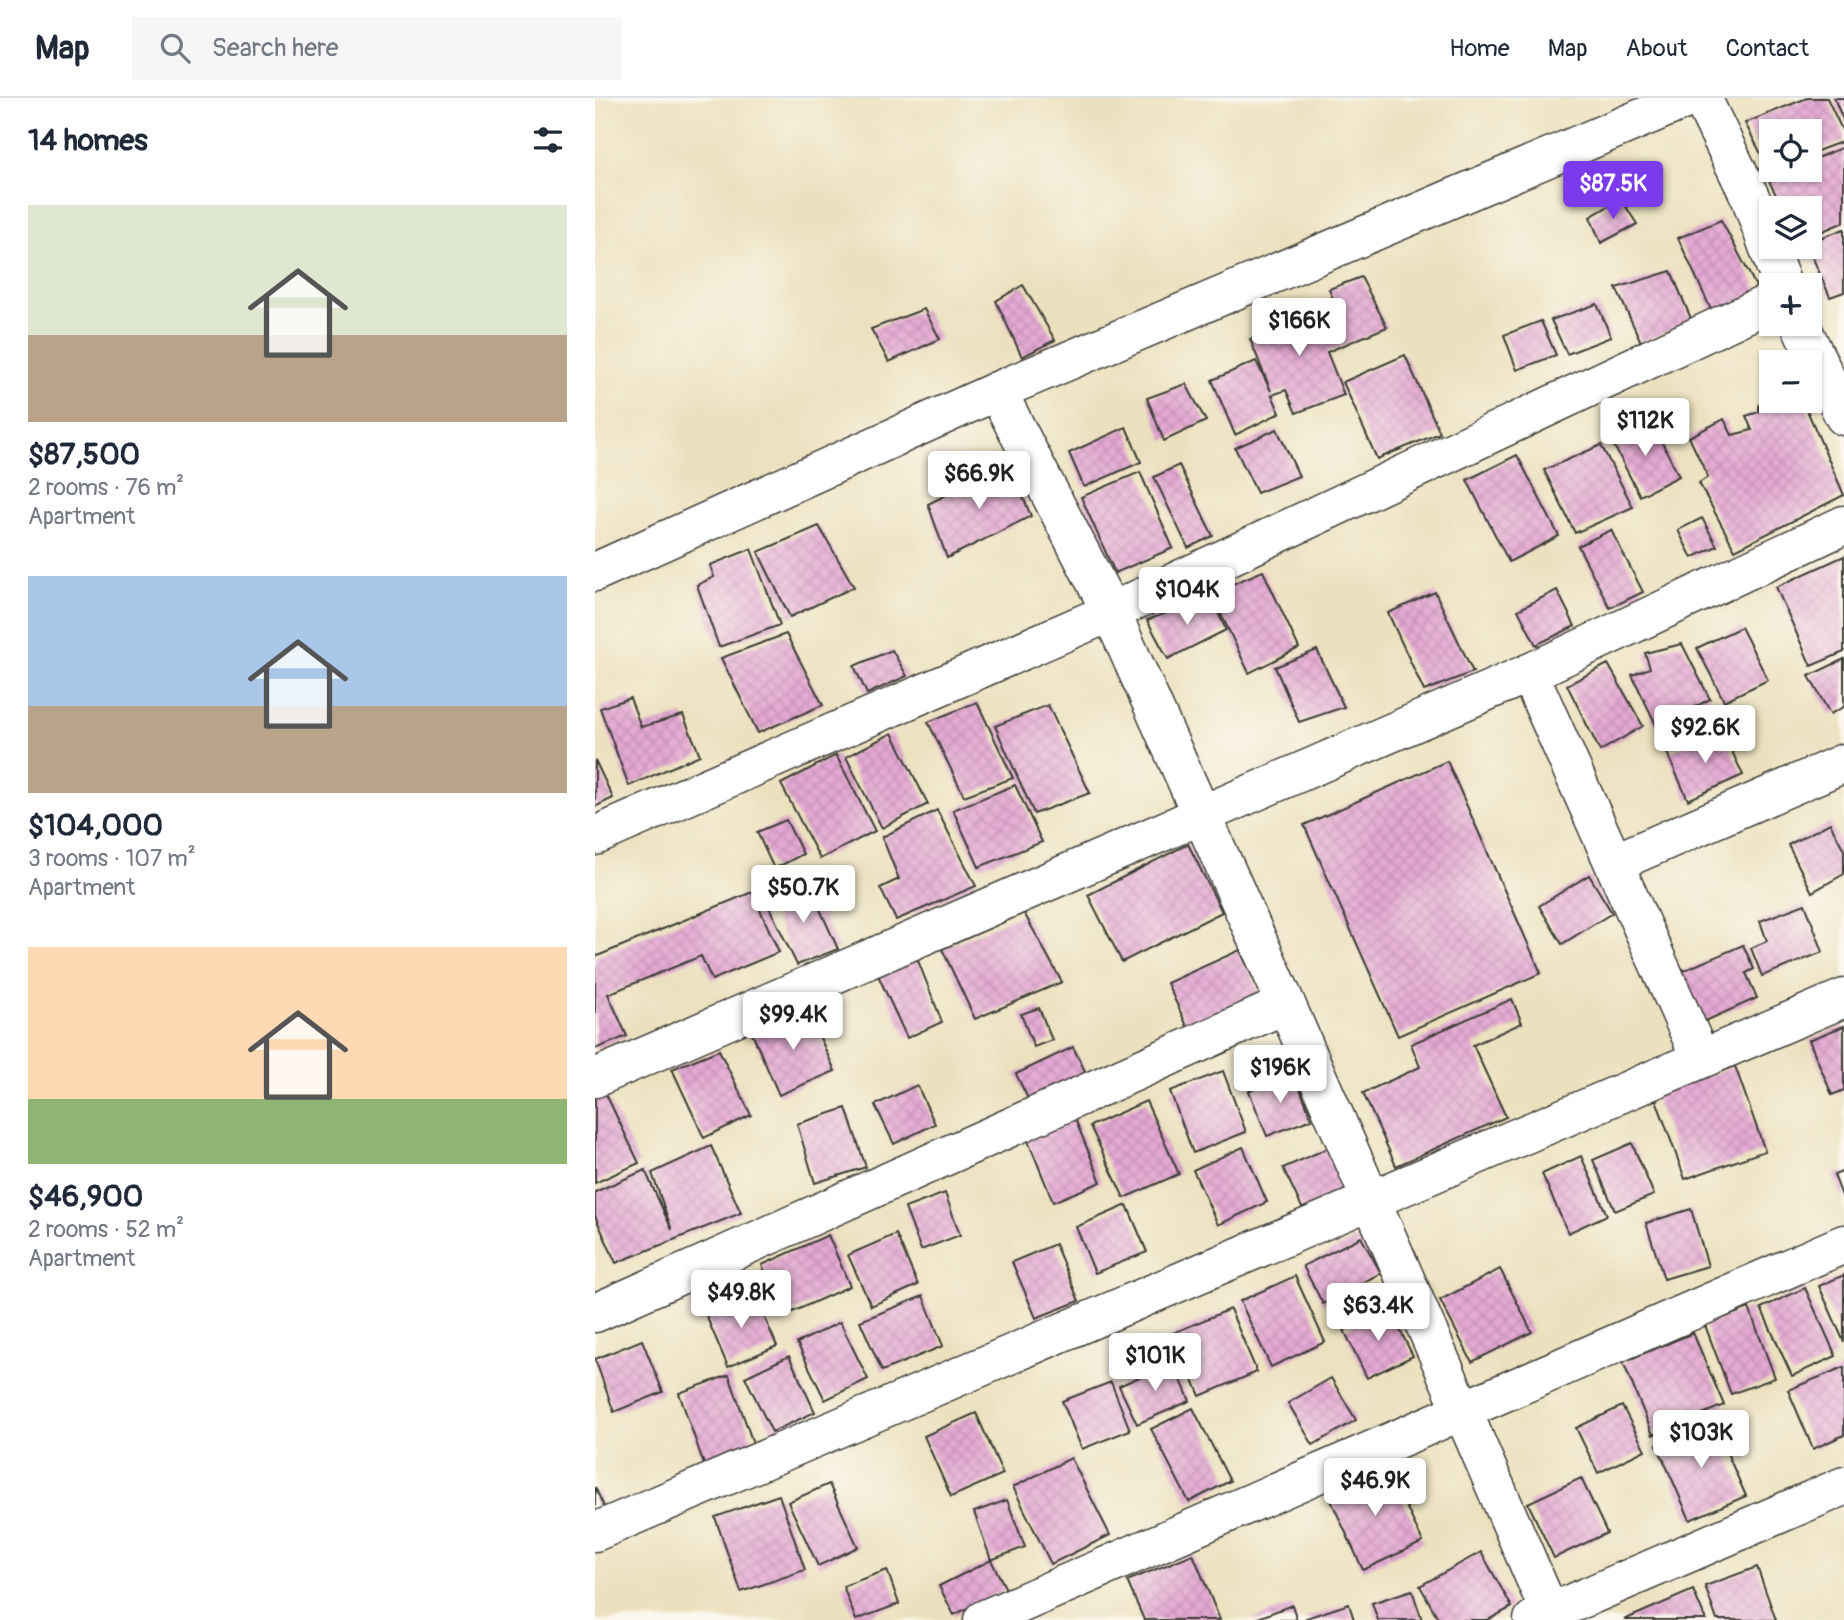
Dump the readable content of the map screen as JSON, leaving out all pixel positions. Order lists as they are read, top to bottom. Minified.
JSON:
{"page":{"header":"Map","search":"Search here","nav":["Home","Map","About","Contact"],"heading":"14 homes","map_buttons":["+","−"],"price":["$87.5K","$166K","$112K","$66.9K","$104K","$92.6K","$50.7K","$99.4K","$196K","$49.8K","$63.4K","$101K","$103K","$46.9K"],"list":[{"name":"$87,500","note":"2 rooms · 76 m² · Apartment"},{"name":"$104,000","note":"3 rooms · 107 m² · Apartment"},{"name":"$46,900","note":"2 rooms · 52 m² · Apartment"}]}}
